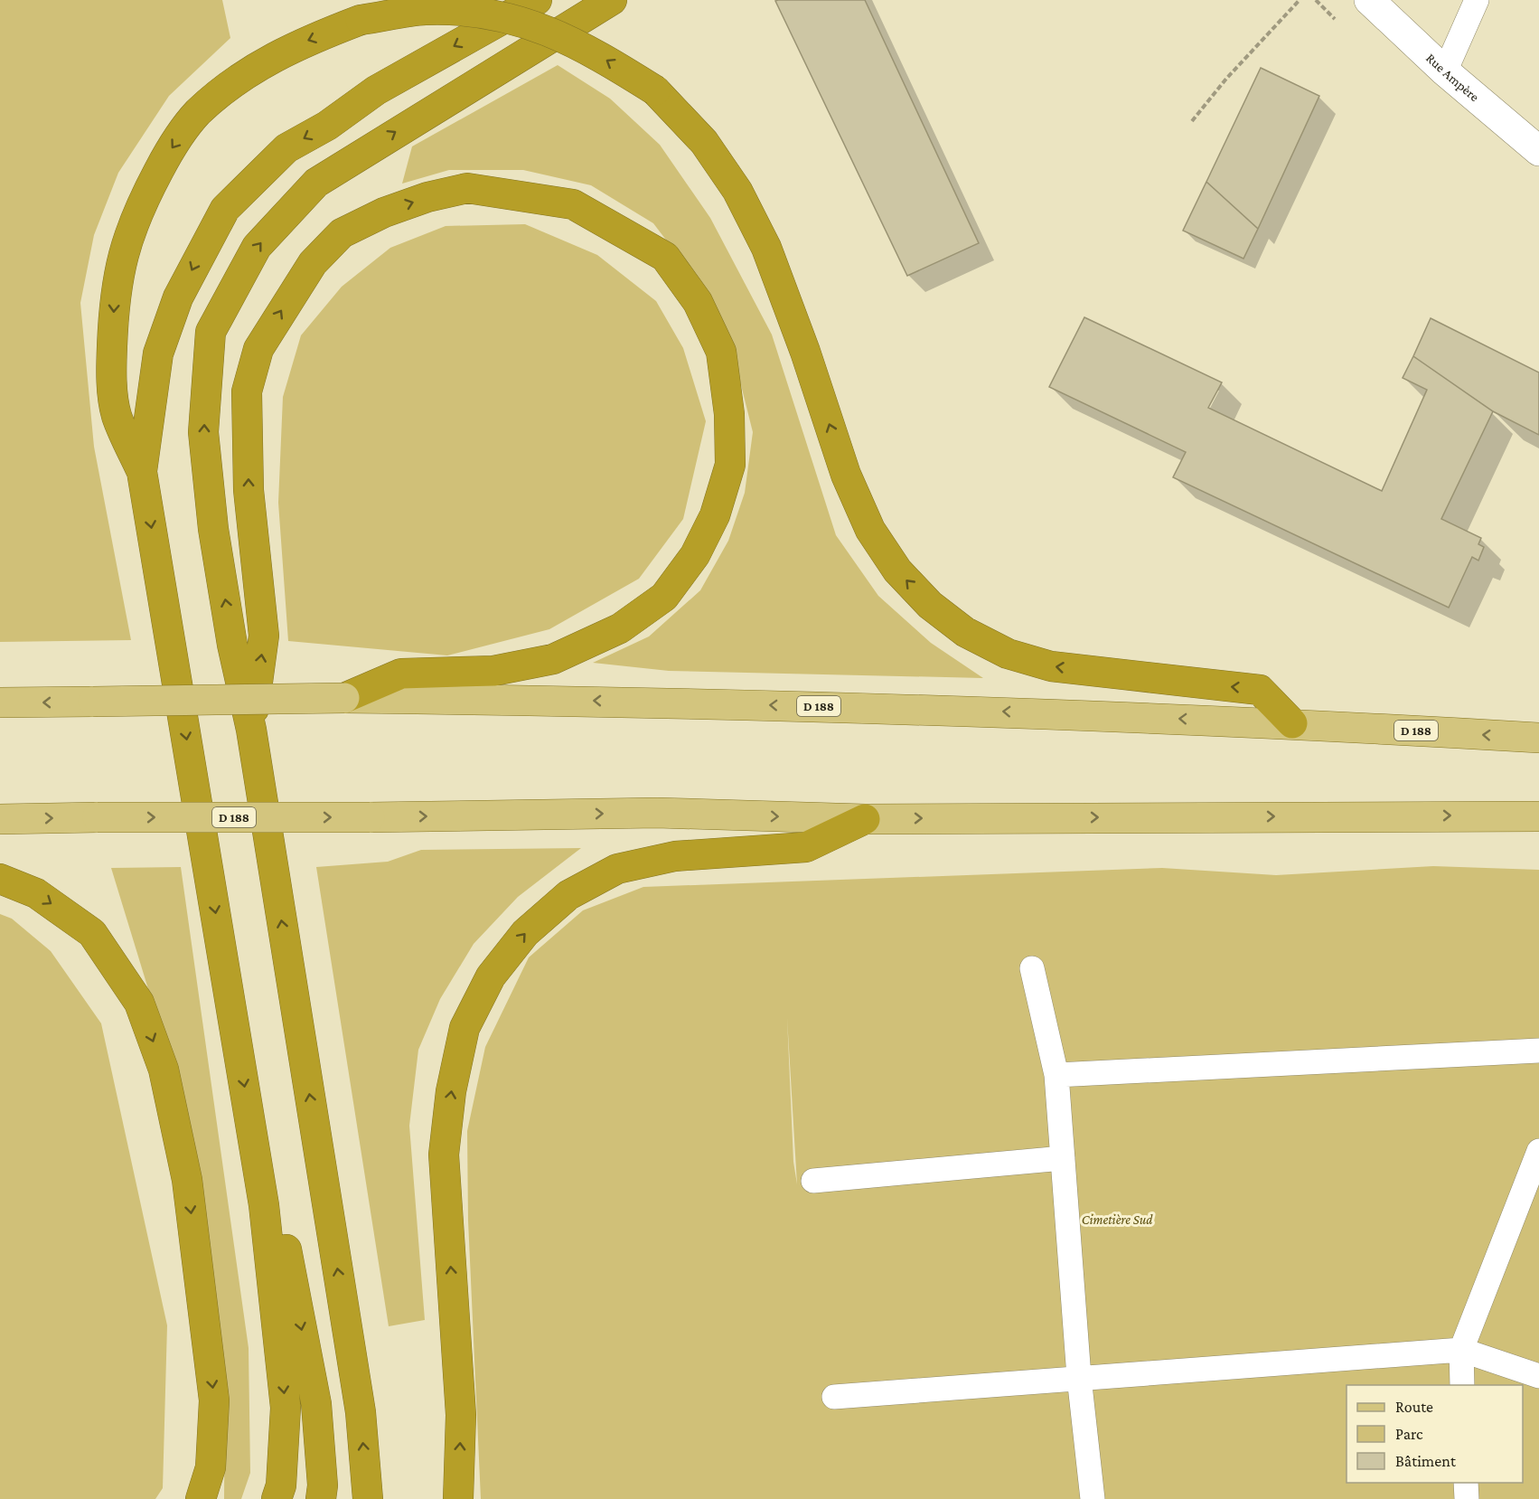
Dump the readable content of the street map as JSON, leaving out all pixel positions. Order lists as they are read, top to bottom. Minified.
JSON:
{"streets":{"main road":["D 188"],"street":["Rue Ampère"]},"parks":["Cimetière Sud"],"legend":["Route","Parc","Bâtiment"]}
